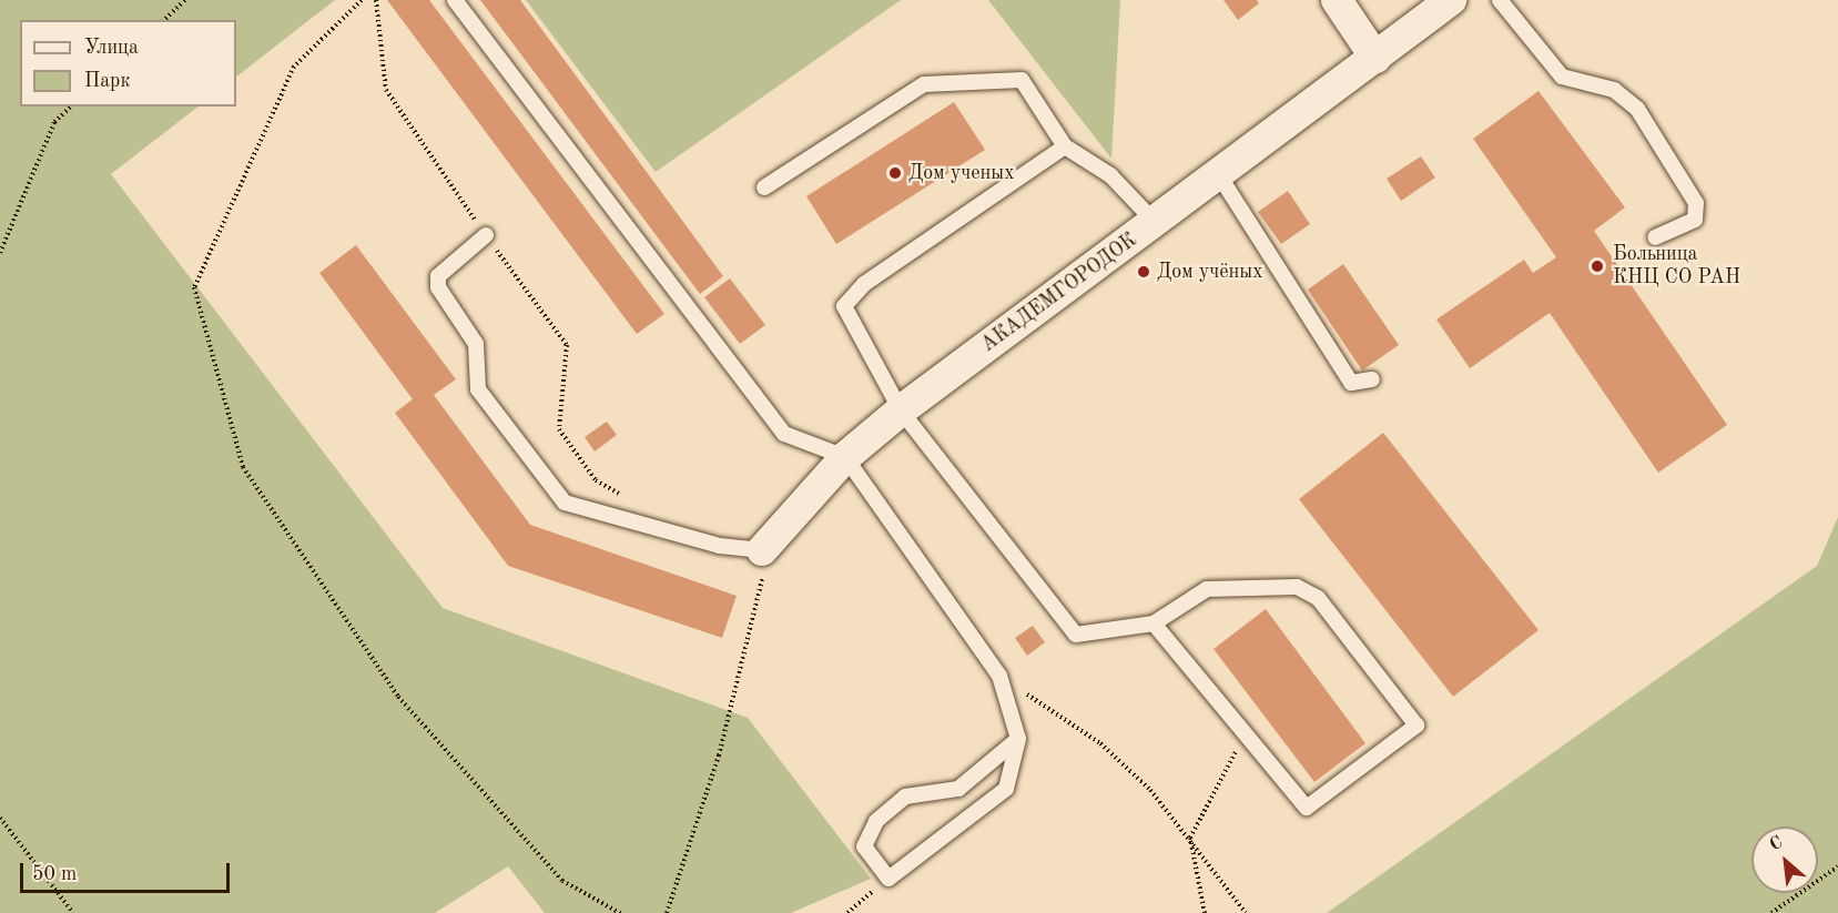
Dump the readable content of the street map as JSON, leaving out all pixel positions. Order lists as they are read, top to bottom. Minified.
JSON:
{"streets":{"street":["АКАДЕМГОРОДОК"]},"places":["Дом ученых","Больница КНЦ СО РАН","Дом учёных"],"legend":["Улица","Парк"],"scale_bar":"50 m","north":"top left"}
